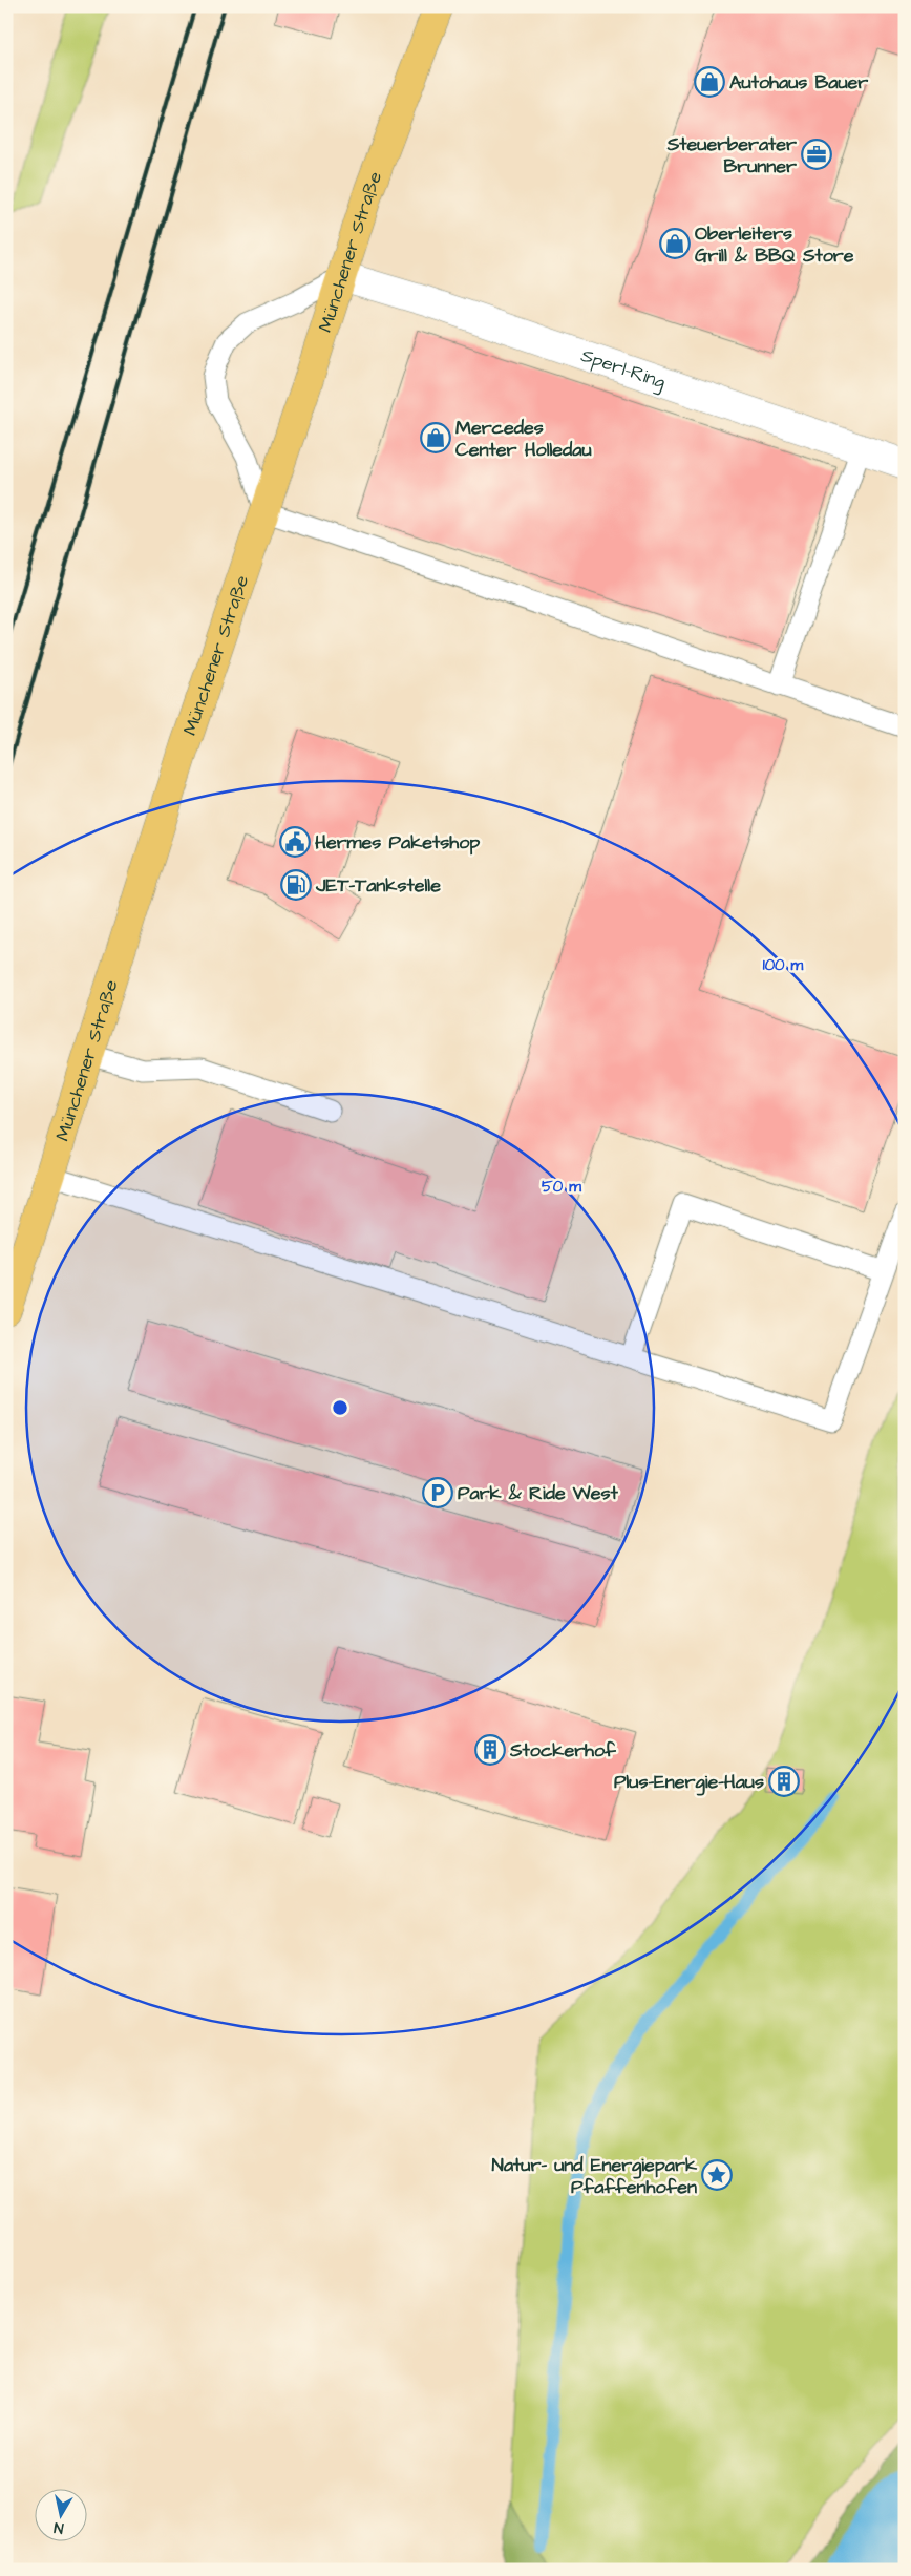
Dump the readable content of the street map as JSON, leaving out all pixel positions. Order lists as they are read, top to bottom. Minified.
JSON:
{"streets":{"main road":["Münchener Straße"],"street":["Sperl-Ring"]},"crossings":[["Münchener Straße","Sperl-Ring"]],"places":{"shop":["Autohaus Bauer","Oberleiters Grill & BBQ Store","Mercedes Center Holledau"],"office":["Steuerberater Brunner"],"public building":["Hermes Paketshop"],"fuel station":["JET-Tankstelle"],"parking":["Park & Ride West"],"building":["Stockerhof","Plus-Energie-Haus"],"place":["Natur- und Energiepark Pfaffenhofen"]},"north":"bottom","rings":["100 m","50 m"]}
